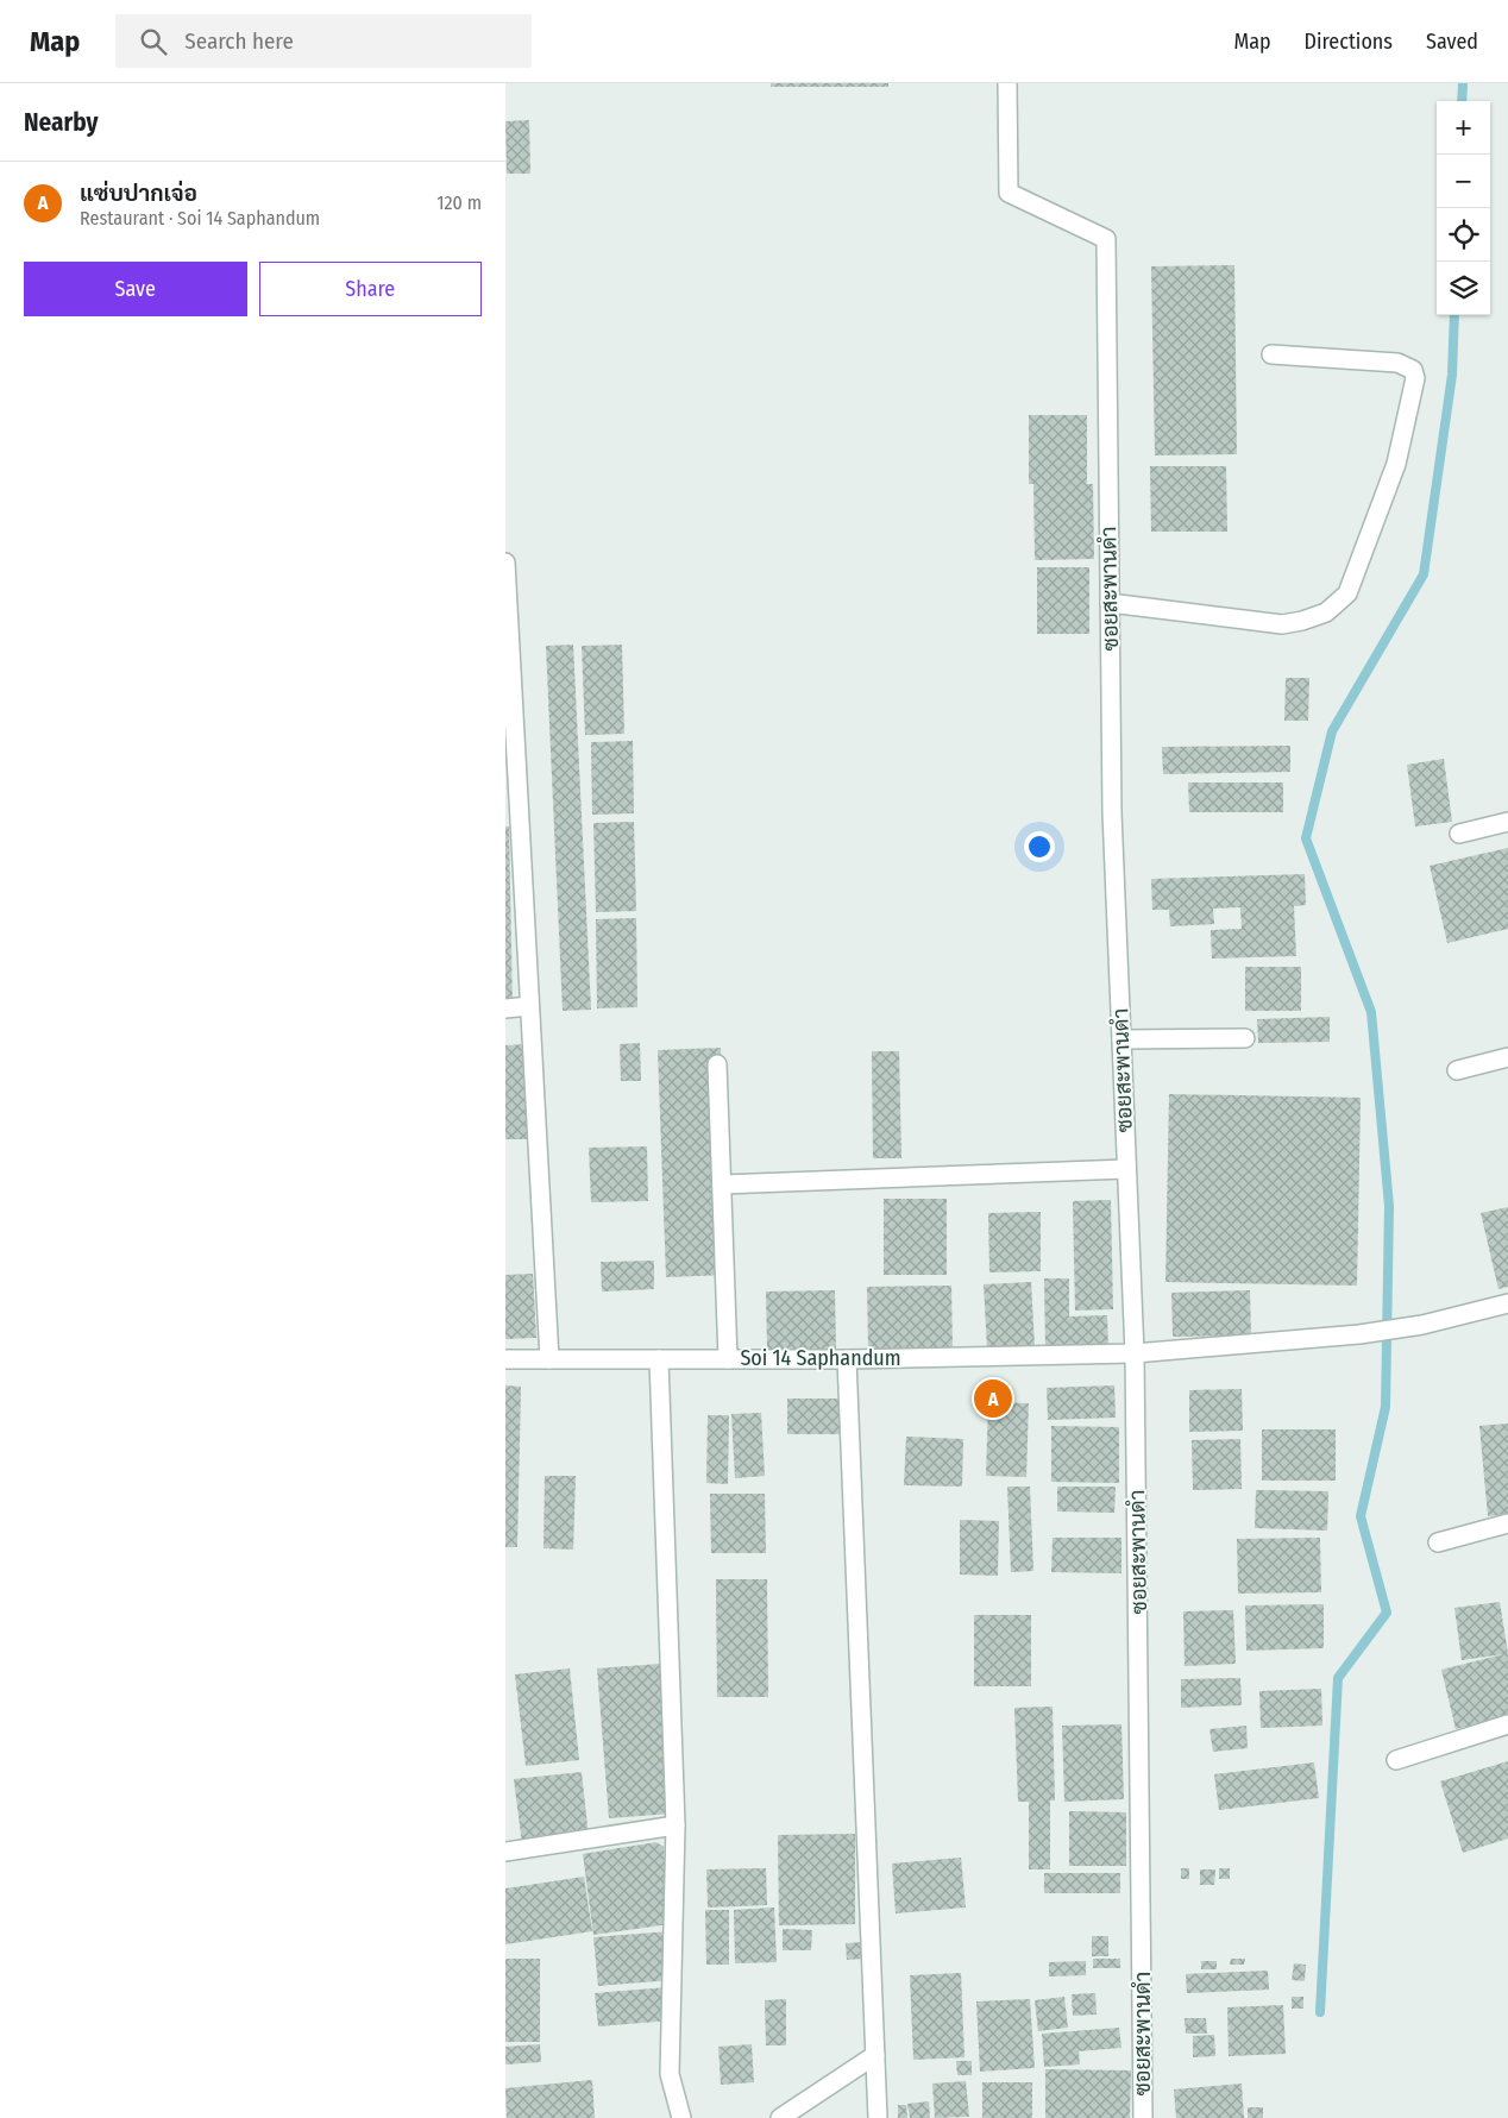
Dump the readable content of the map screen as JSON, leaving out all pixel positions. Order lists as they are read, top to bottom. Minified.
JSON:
{"streets":{"street":["ซอยสะพานดำ","Soi 14 Saphandum"]},"crossings":[["ซอยสะพานดำ","Soi 14 Saphandum"]],"page":{"header":"Map","search":"Search here","nav":["Map","Directions","Saved"],"heading":"Nearby","map_buttons":["+","−"],"list":[{"mark":"A","name":"แซ่บปากเจ่อ","note":"Restaurant · Soi 14 Saphandum","value":"120 m"}],"buttons":["Save","Share"],"pins":"A"}}
